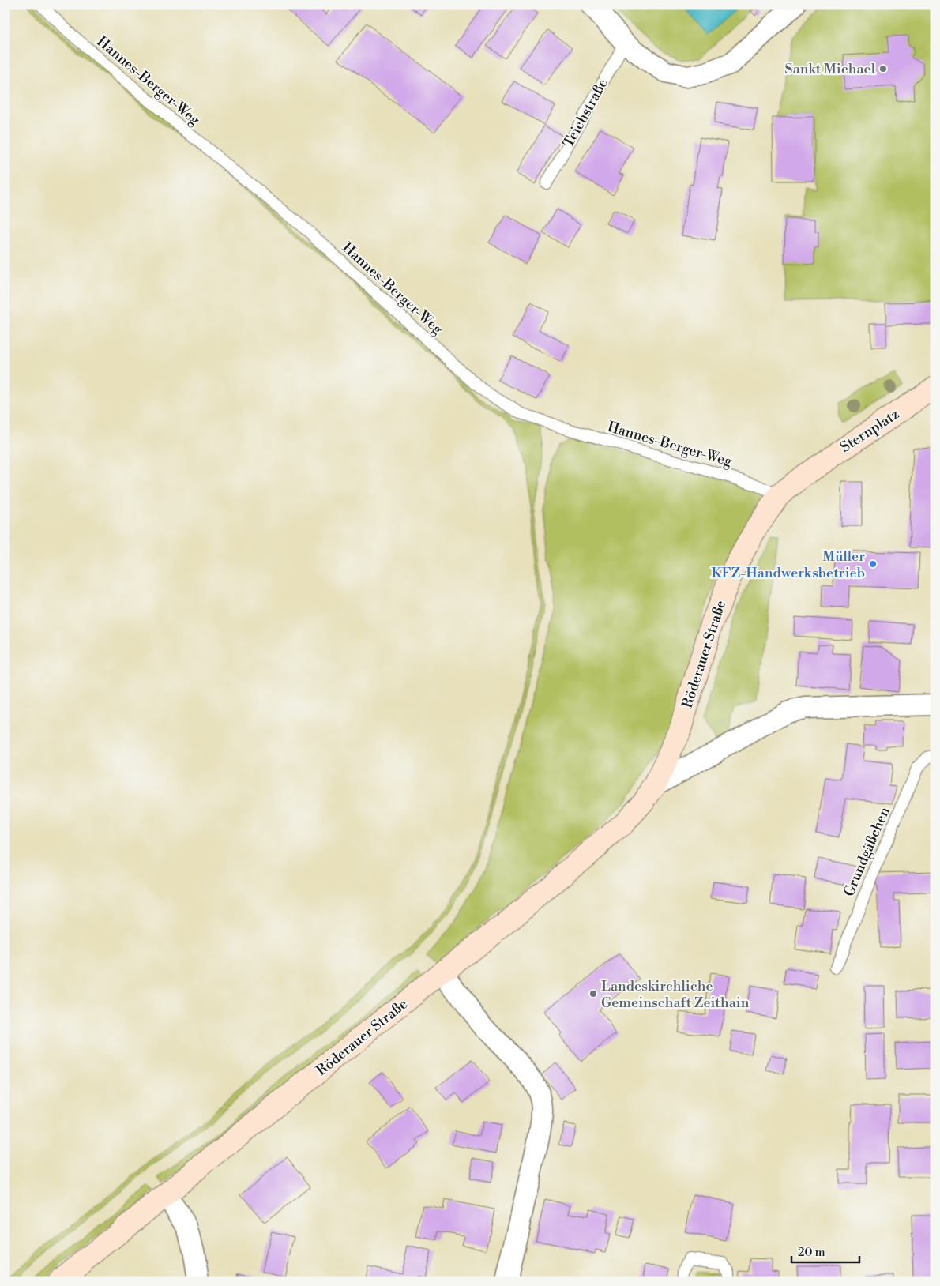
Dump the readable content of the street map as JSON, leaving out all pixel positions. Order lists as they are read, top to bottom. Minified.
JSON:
{"streets":{"street":["Sternplatz","Röderauer Straße"],"lane":["Hannes-Berger-Weg","Teichstraße","Grundgäßchen"]},"crossings":[["Hannes-Berger-Weg","Röderauer Straße"],["Sternplatz","Röderauer Straße"]],"places":["Sankt Michael","Müller KFZ-Handwerksbetrieb","Landeskirchliche Gemeinschaft Zeithain"],"scale_bar":"20 m"}
